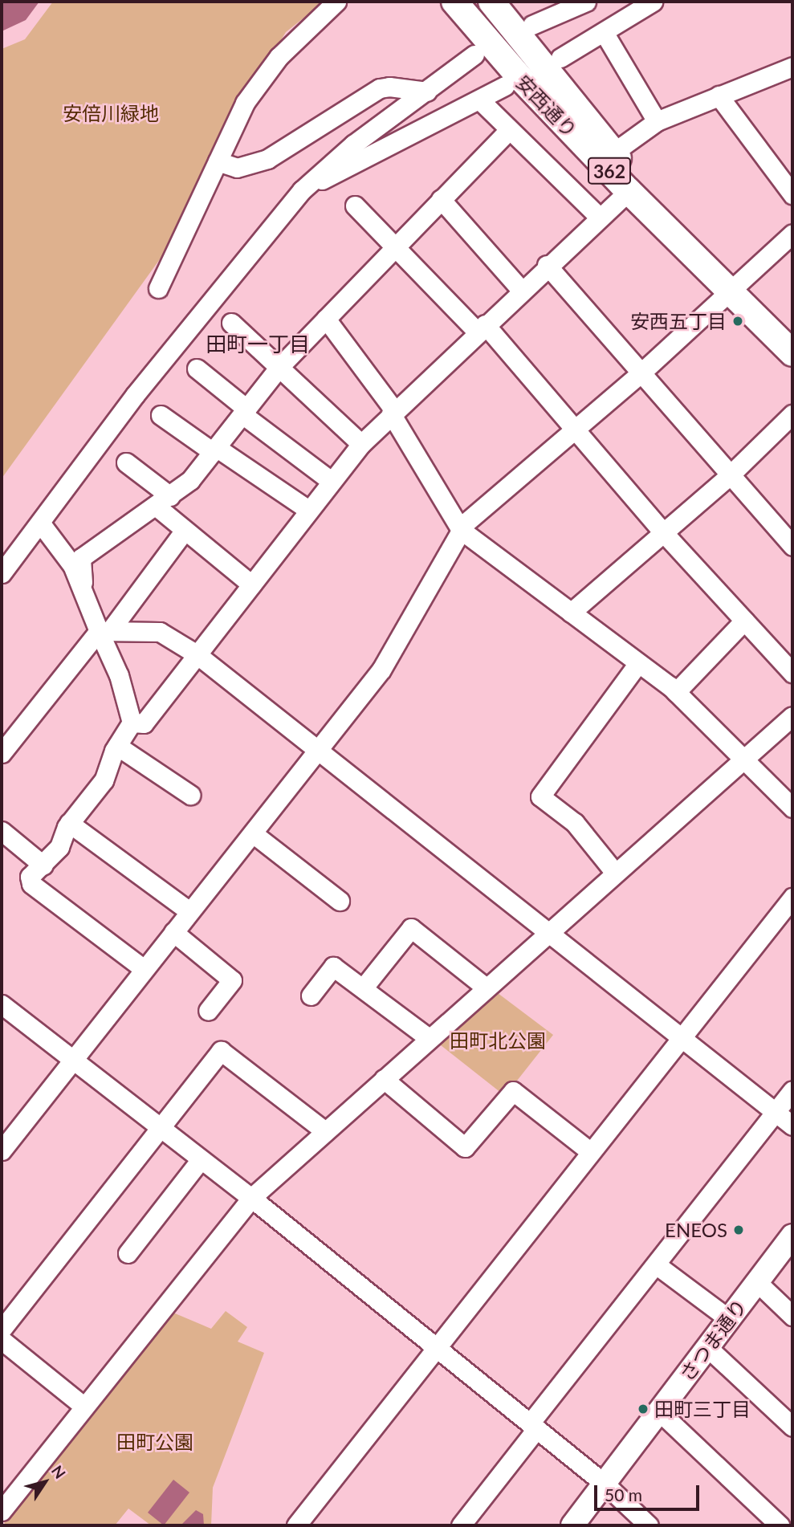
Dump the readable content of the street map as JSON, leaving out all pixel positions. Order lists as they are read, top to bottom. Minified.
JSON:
{"streets":{"highway":["安西通り","362"],"main road":["さつま通り"]},"crossings":[["安西通り","362"]],"districts":["田町一丁目"],"parks":["安倍川緑地","田町北公園","田町公園"],"places":["安西五丁目","ENEOS","田町三丁目"],"scale_bar":"50 m","north":"top right"}
